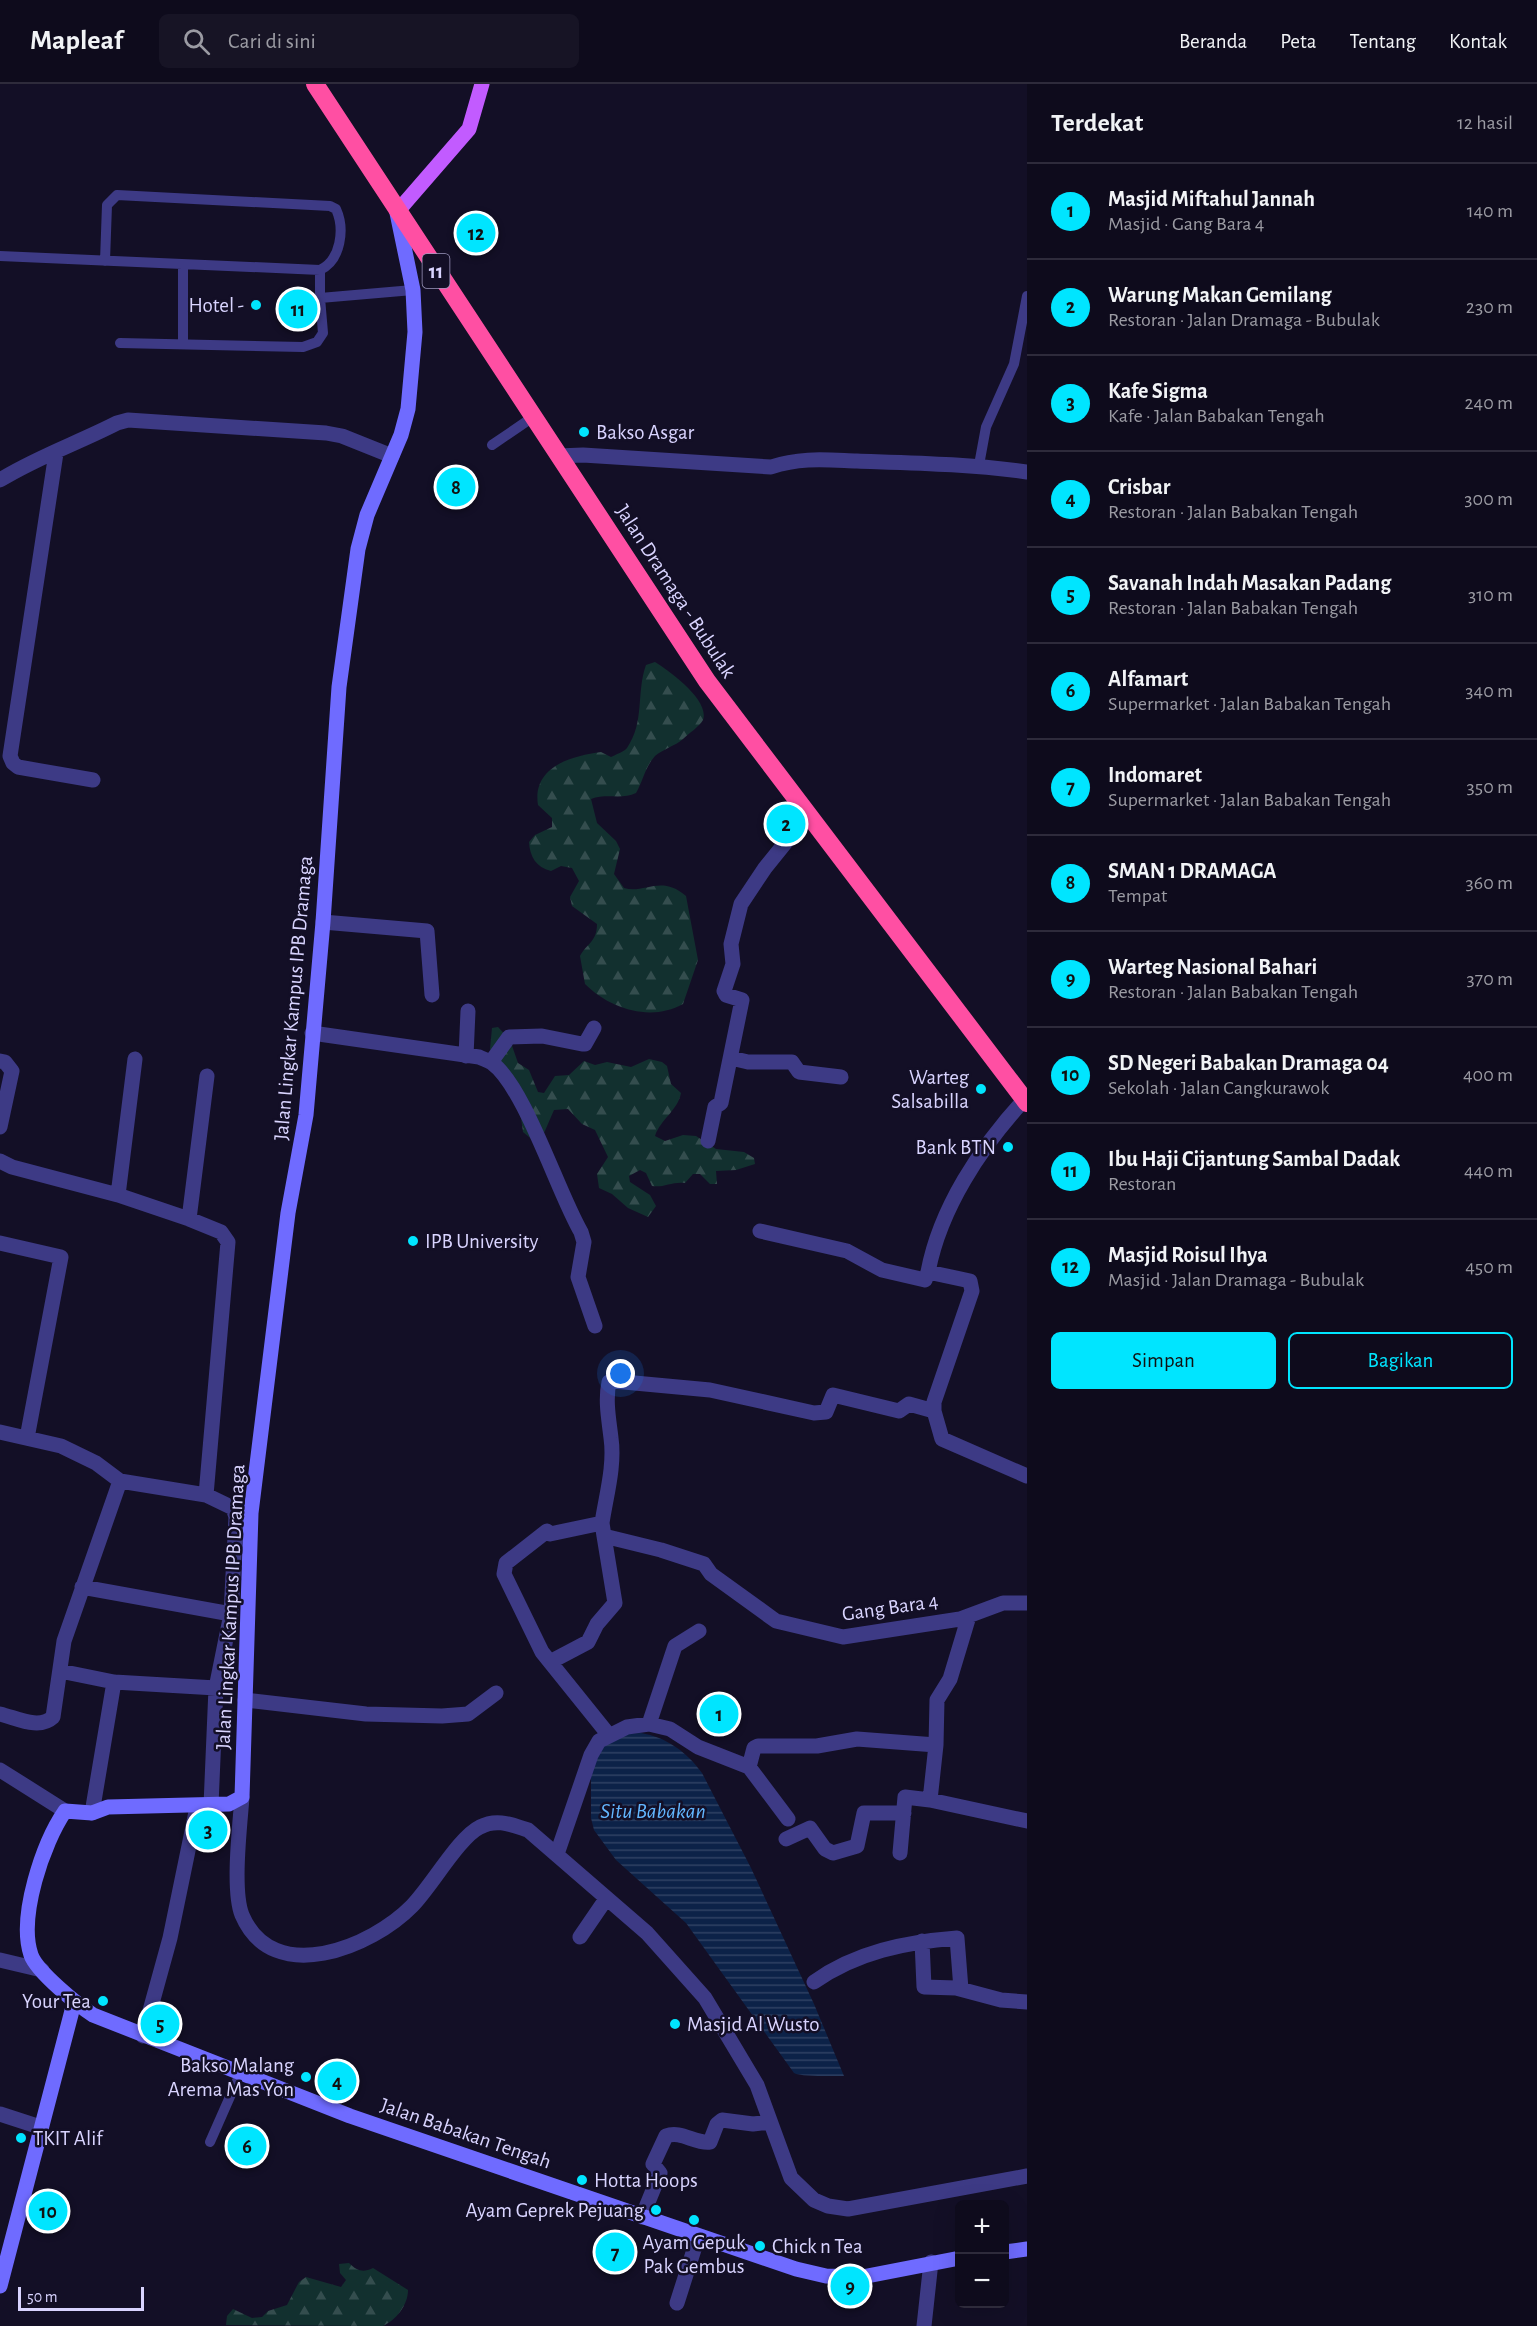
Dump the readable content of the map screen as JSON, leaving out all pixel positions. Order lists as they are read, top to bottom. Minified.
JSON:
{"streets":{"highway":["11","Jalan Dramaga - Bubulak"],"street":["Jalan Lingkar Kampus IPB Dramaga","Gang Bara 4","Jalan Babakan Tengah"]},"crossings":[["Jalan Dramaga - Bubulak","Jalan Lingkar Kampus IPB Dramaga"]],"water":["Situ Babakan"],"places":["Hotel -","Bakso Asgar","Warteg Salsabilla","Bank BTN","IPB University","Your Tea","Masjid Al Wusto","Bakso Malang Arema Mas Yon","TKIT Alif","Hotta Hoops","Ayam Geprek Pejuang","Ayam Gepuk Pak Gembus","Chick n Tea"],"scale_bar":"50 m","page":{"header":"Mapleaf","search":"Cari di sini","nav":["Beranda","Peta","Tentang","Kontak"],"heading":["Terdekat","12 hasil"],"list":[{"mark":"1","name":"Masjid Miftahul Jannah","note":"Masjid · Gang Bara 4","value":"140 m"},{"mark":"2","name":"Warung Makan Gemilang","note":"Restoran · Jalan Dramaga - Bubulak","value":"230 m"},{"mark":"3","name":"Kafe Sigma","note":"Kafe · Jalan Babakan Tengah","value":"240 m"},{"mark":"4","name":"Crisbar","note":"Restoran · Jalan Babakan Tengah","value":"300 m"},{"mark":"5","name":"Savanah Indah Masakan Padang","note":"Restoran · Jalan Babakan Tengah","value":"310 m"},{"mark":"6","name":"Alfamart","note":"Supermarket · Jalan Babakan Tengah","value":"340 m"},{"mark":"7","name":"Indomaret","note":"Supermarket · Jalan Babakan Tengah","value":"350 m"},{"mark":"8","name":"SMAN 1 DRAMAGA","note":"Tempat","value":"360 m"},{"mark":"9","name":"Warteg Nasional Bahari","note":"Restoran · Jalan Babakan Tengah","value":"370 m"},{"mark":"10","name":"SD Negeri Babakan Dramaga 04","note":"Sekolah · Jalan Cangkurawok","value":"400 m"},{"mark":"11","name":"Ibu Haji Cijantung Sambal Dadak","note":"Restoran","value":"440 m"},{"mark":"12","name":"Masjid Roisul Ihya","note":"Masjid · Jalan Dramaga - Bubulak","value":"450 m"}],"pins":["12","11","8","2","1","3","5","4","6","10","7","9"],"buttons":["Simpan","Bagikan"],"map_buttons":["+","−"],"scale":"50 m"}}
